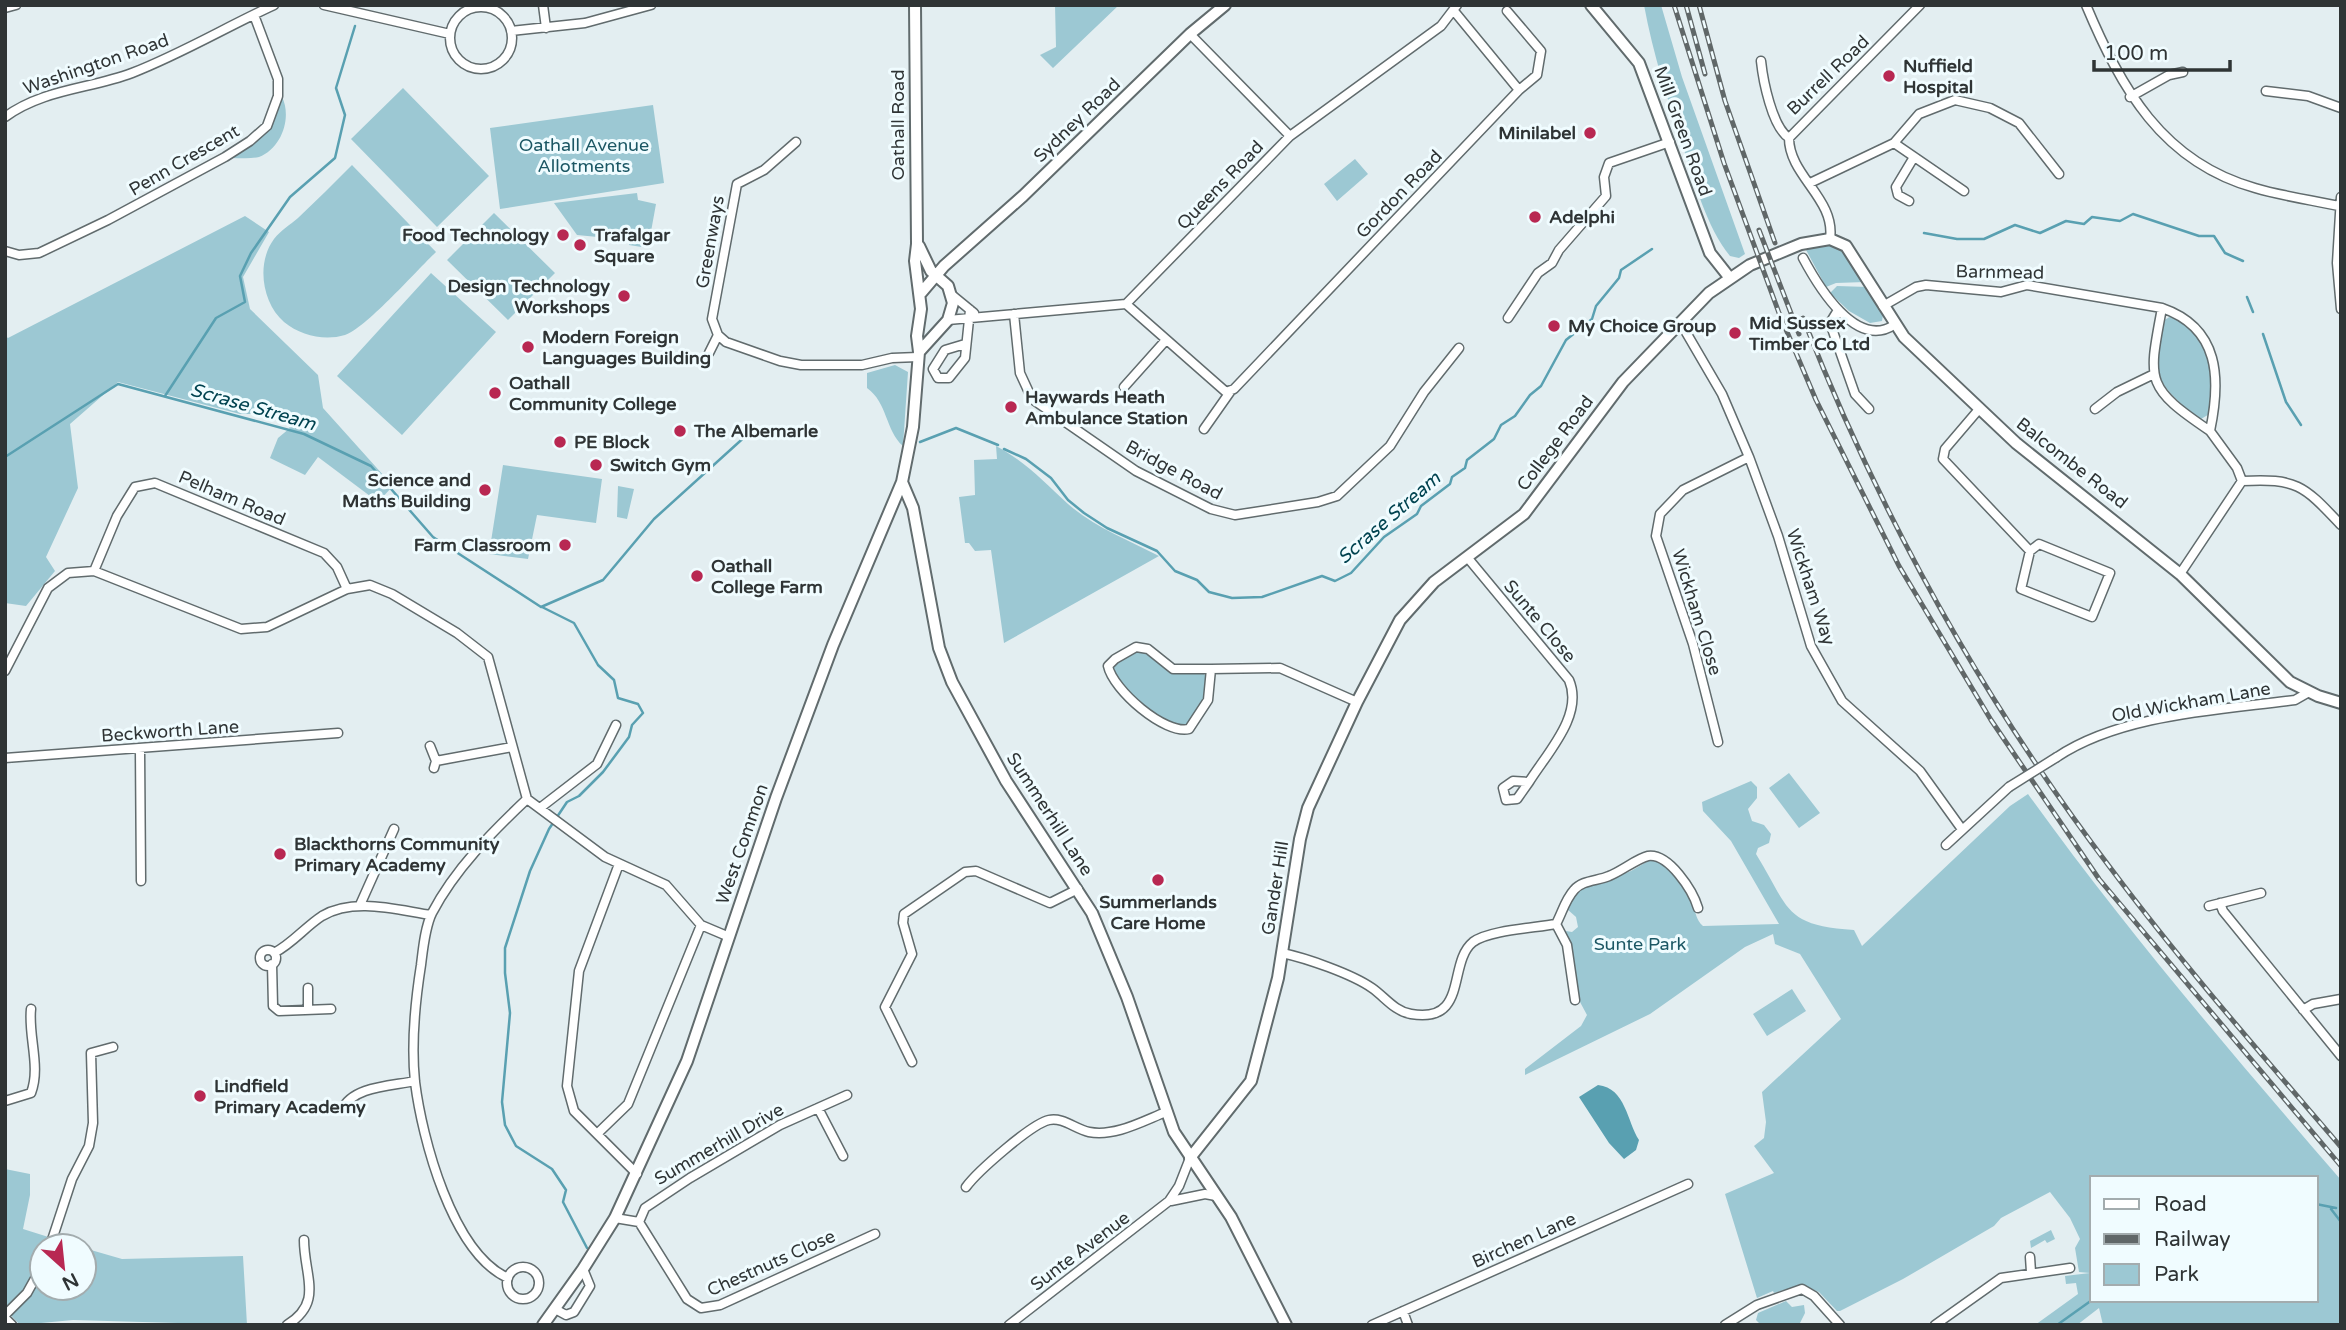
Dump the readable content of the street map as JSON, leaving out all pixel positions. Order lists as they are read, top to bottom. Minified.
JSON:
{"streets":{"street":["Washington Road","Burrell Road","Sydney Road","Oathall Road","Mill Green Road","Penn Crescent","Queens Road","Gordon Road","Greenways","Barnmead","College Road","Balcombe Road","Bridge Road","Pelham Road","Wickham Way","Wickham Close","Sunte Close","Old Wickham Lane","Beckworth Lane","Summerhill Lane","West Common","Gander Hill","Summerhill Drive","Birchen Lane","Sunte Avenue","Chestnuts Close"]},"crossings":[["Washington Road","Penn Crescent"],["Oathall Road","West Common"],["Mill Green Road","College Road"],["Barnmead","Balcombe Road"],["College Road","Wickham Way"],["College Road","Sunte Close"],["College Road","Gander Hill"],["Balcombe Road","Old Wickham Lane"],["Wickham Way","Wickham Close"],["Wickham Way","Old Wickham Lane"],["Summerhill Lane","West Common"],["Summerhill Lane","Gander Hill"],["Summerhill Lane","Sunte Avenue"],["Gander Hill","Sunte Avenue"],["Summerhill Drive","Chestnuts Close"]],"water":["Scrase Stream"],"parks":["Oathall Avenue Allotments","Sunte Park"],"places":["Nuffield Hospital","Minilabel","Adelphi","Food Technology","Trafalgar Square","Design Technology Workshops","My Choice Group","Mid Sussex Timber Co Ltd","Modern Foreign Languages Building","Oathall Community College","Haywards Heath Ambulance Station","The Albemarle","PE Block","Switch Gym","Science and Maths Building","Farm Classroom","Oathall College Farm","Blackthorns Community Primary Academy","Summerlands Care Home","Lindfield Primary Academy"],"legend":["Road","Railway","Park"],"scale_bar":"100 m","north":"bottom right"}
